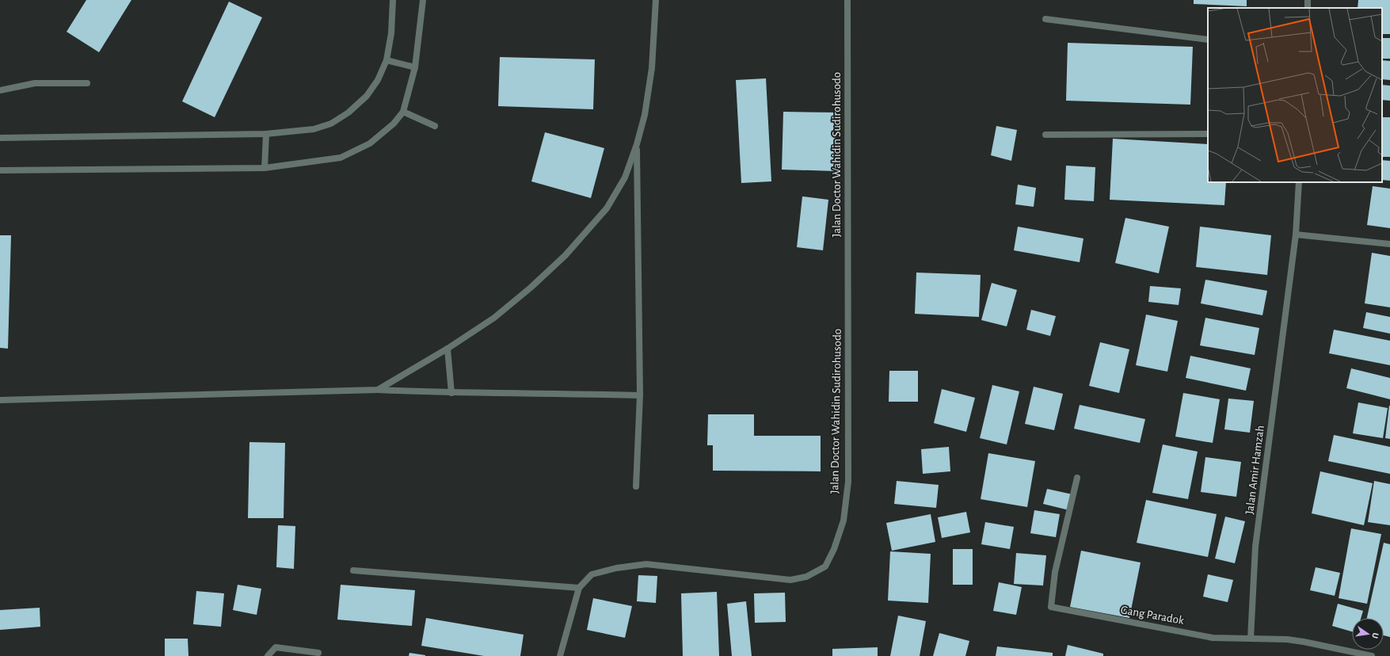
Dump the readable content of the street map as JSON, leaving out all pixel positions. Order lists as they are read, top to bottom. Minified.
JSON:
{"streets":{"street":["Jalan Doctor Wahidin Sudirohusodo","Jalan Amir Hamzah","Gang Paradok"]},"crossings":[["Jalan Amir Hamzah","Gang Paradok"]],"north":"right"}
